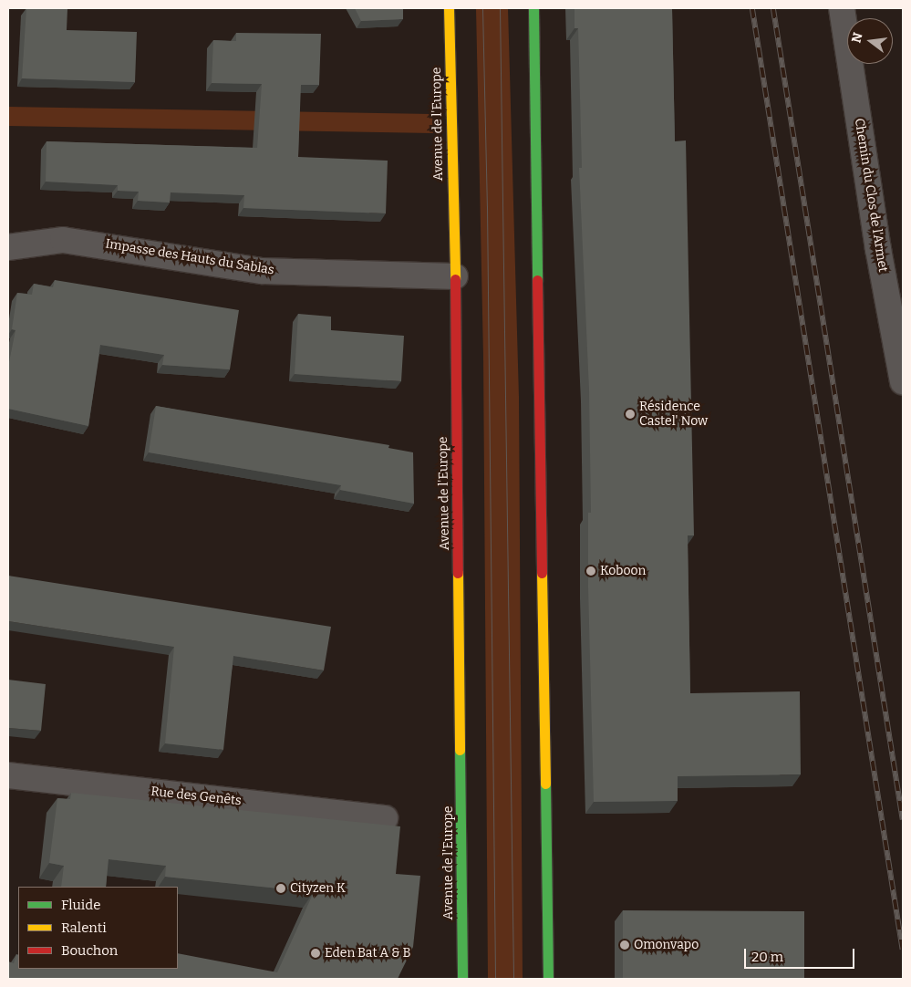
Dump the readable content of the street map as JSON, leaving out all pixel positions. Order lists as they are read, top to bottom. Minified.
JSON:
{"streets":{"main road":["Avenue de l'Europe"],"street":["Chemin du Clos de l'Armet","Impasse des Hauts du Sablas","Rue des Genêts"]},"crossings":[["Avenue de l'Europe","Impasse des Hauts du Sablas"]],"places":["Résidence Castel' Now","Koboon","Cityzen K","Omonvapo","Eden Bat A & B"],"legend":["Fluide","Ralenti","Bouchon"],"scale_bar":"20 m","north":"left"}
